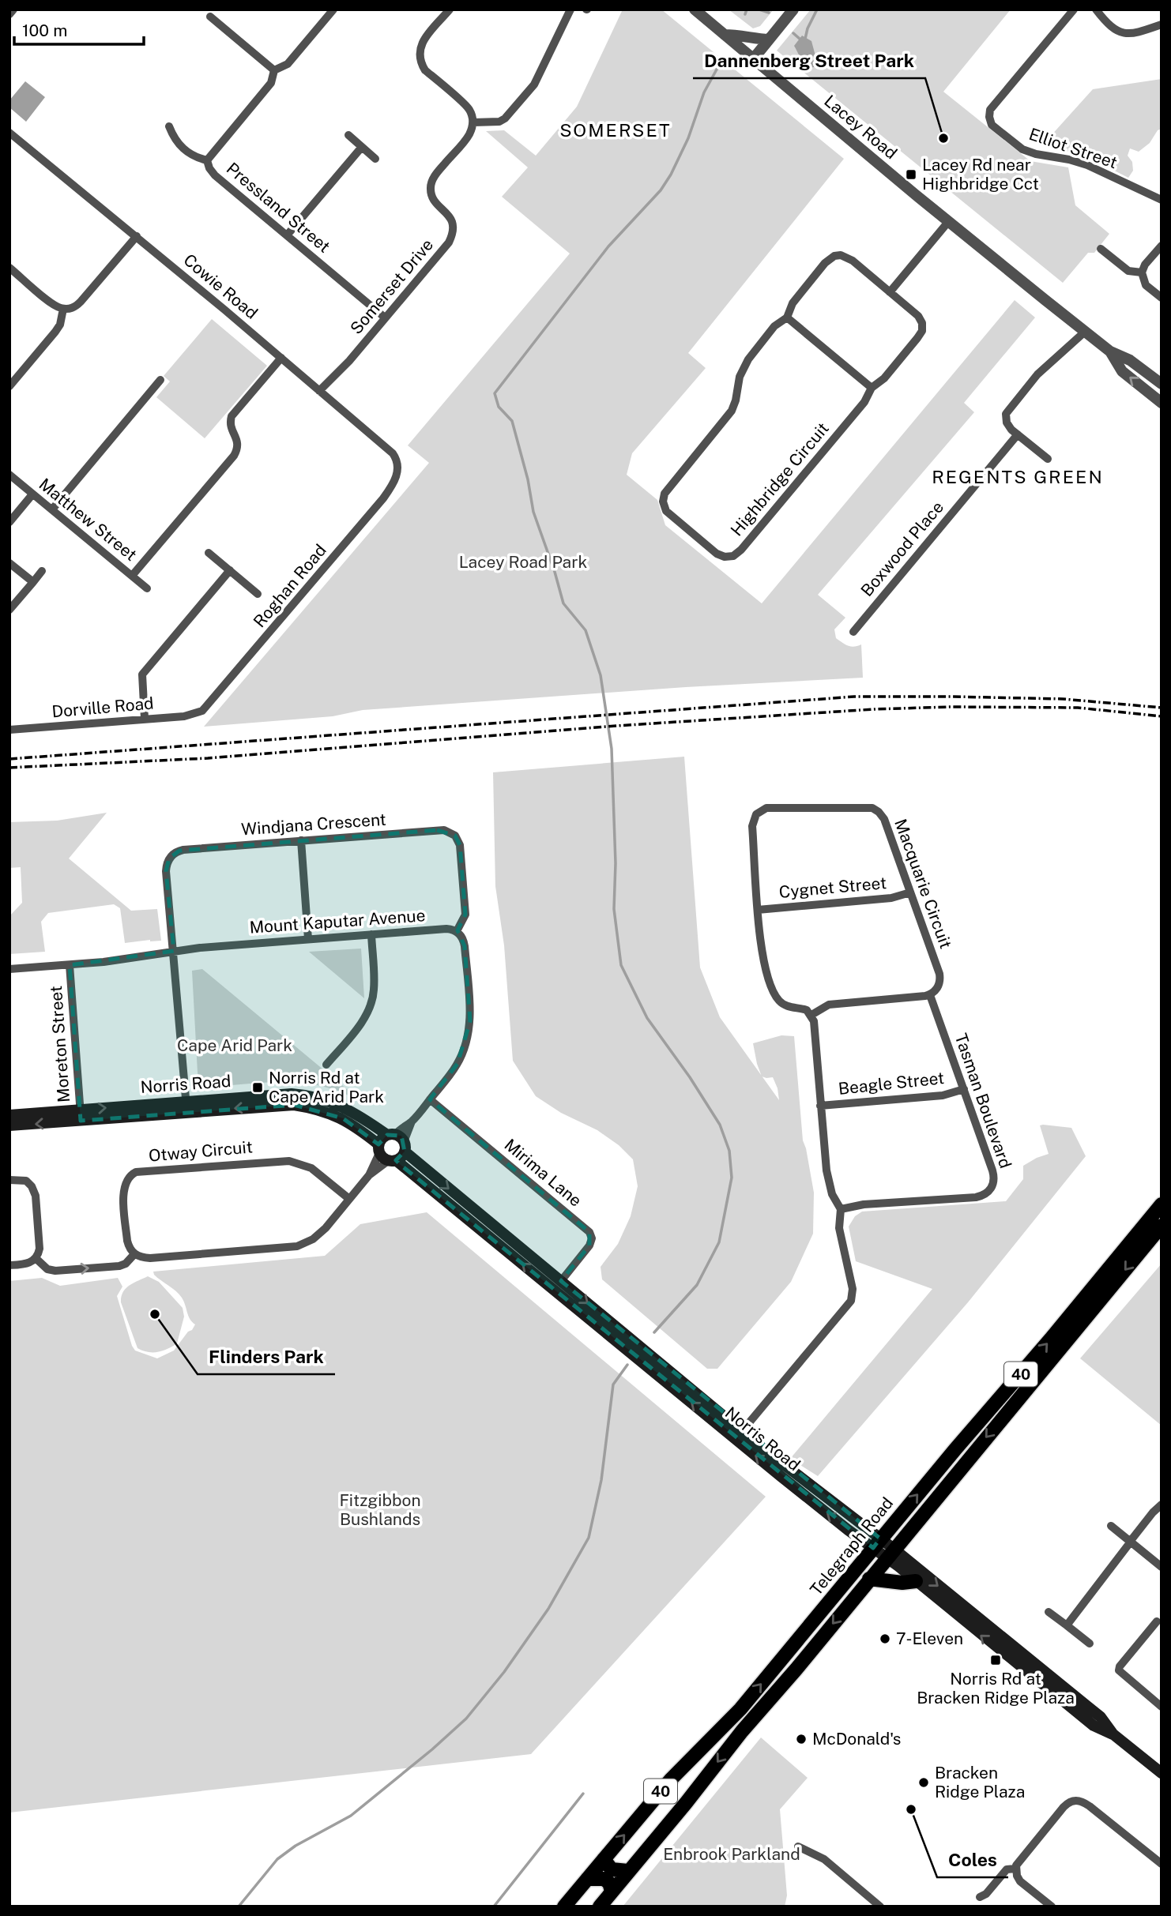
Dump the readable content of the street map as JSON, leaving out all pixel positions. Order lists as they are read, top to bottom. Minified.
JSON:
{"streets":{"main road":["Norris Road","40","Telegraph Road"],"street":["Lacey Road","Elliot Street","Pressland Street","Cowie Road","Somerset Drive","Highbridge Circuit","Matthew Street","Boxwood Place","Roghan Road","Dorville Road","Windjana Crescent","Macquarie Circuit","Cygnet Street","Mount Kaputar Avenue","Moreton Street","Beagle Street","Tasman Boulevard","Otway Circuit","Mirima Lane"]},"crossings":[["Pressland Street","Somerset Drive"],["Cowie Road","Somerset Drive"],["Cowie Road","Roghan Road"],["Roghan Road","Dorville Road"],["Windjana Crescent","Mount Kaputar Avenue"],["Macquarie Circuit","Cygnet Street"],["Macquarie Circuit","Tasman Boulevard"],["Mount Kaputar Avenue","Moreton Street"],["Moreton Street","Norris Road"],["Beagle Street","Tasman Boulevard"],["Norris Road","Mirima Lane"],["Norris Road","Telegraph Road"]],"districts":["SOMERSET","REGENTS GREEN"],"parks":["Lacey Road Park","Cape Arid Park","Fitzgibbon Bushlands","Enbrook Parkland"],"places":{"other":["Dannenberg Street Park","Flinders Park","7-Eleven","McDonald's","Bracken Ridge Plaza","Coles"],"transit":["Lacey Rd near Highbridge Cct","Norris Rd at Cape Arid Park","Norris Rd at Bracken Ridge Plaza"]},"scale_bar":"100 m"}
